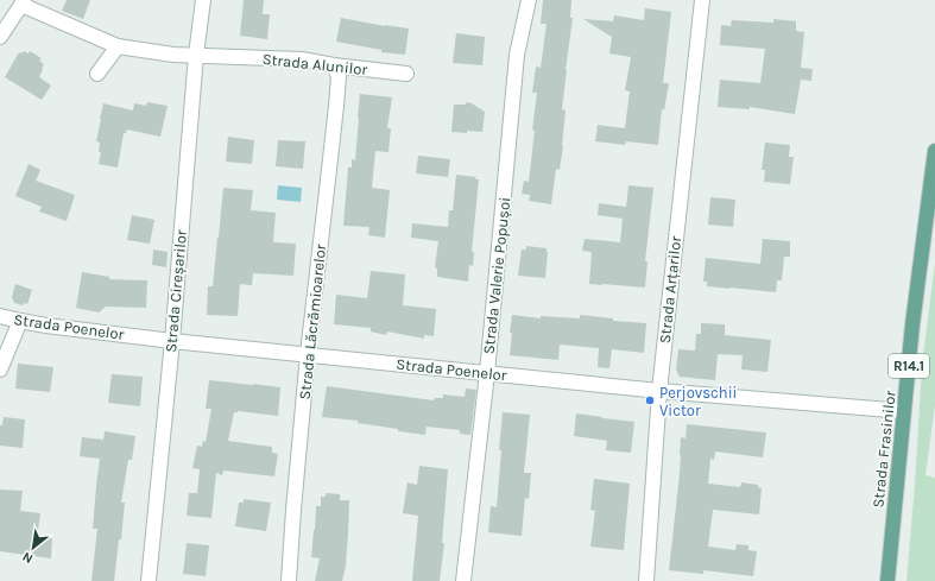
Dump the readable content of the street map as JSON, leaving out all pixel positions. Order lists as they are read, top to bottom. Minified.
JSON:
{"streets":{"main road":["R14.1","Strada Frasinilor"],"street":["Strada Alunilor","Strada Valerie Popușoi","Strada Arțarilor","Strada Cireșarilor","Strada Lăcrămioarelor","Strada Poenelor"]},"crossings":[["Strada Alunilor","Strada Cireșarilor"],["Strada Alunilor","Strada Lăcrămioarelor"],["Strada Valerie Popușoi","Strada Poenelor"],["Strada Arțarilor","Strada Poenelor"],["Strada Cireșarilor","Strada Poenelor"],["Strada Lăcrămioarelor","Strada Poenelor"],["Strada Poenelor","Strada Frasinilor"]],"places":["Perjovschii Victor"],"north":"bottom left"}
